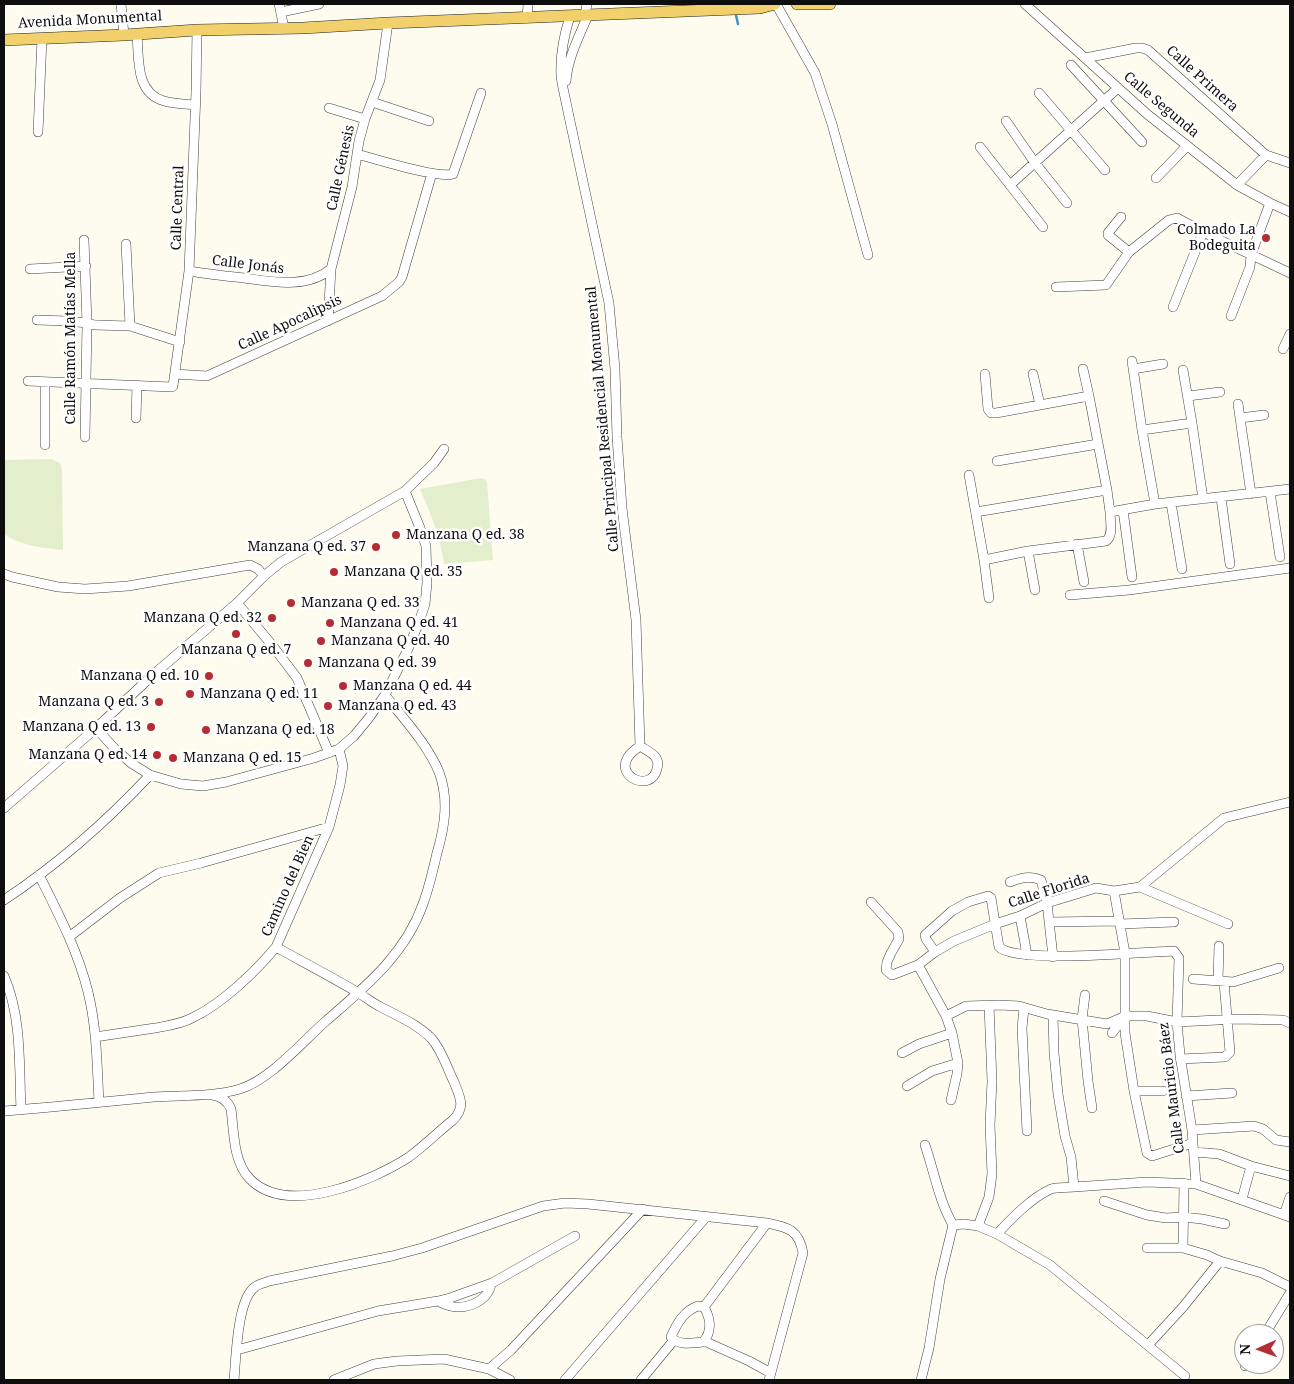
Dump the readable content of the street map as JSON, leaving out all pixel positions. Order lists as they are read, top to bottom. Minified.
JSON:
{"streets":{"main road":["Avenida Monumental"],"street":["Calle Primera","Calle Segunda","Calle Génesis","Calle Central","Calle Jonás","Calle Apocalipsis","Calle Ramón Matías Mella","Calle Principal Residencial Monumental","Camino del Bien","Calle Florida","Calle Mauricio Báez"]},"crossings":[["Avenida Monumental","Calle Génesis"],["Avenida Monumental","Calle Central"],["Avenida Monumental","Calle Principal Residencial Monumental"],["Calle Primera","Calle Segunda"],["Calle Génesis","Calle Jonás"],["Calle Génesis","Calle Apocalipsis"],["Calle Central","Calle Jonás"],["Calle Central","Calle Apocalipsis"]],"places":["Colmado La Bodeguita","Manzana Q ed. 38","Manzana Q ed. 37","Manzana Q ed. 35","Manzana Q ed. 33","Manzana Q ed. 32","Manzana Q ed. 41","Manzana Q ed. 7","Manzana Q ed. 40","Manzana Q ed. 39","Manzana Q ed. 10","Manzana Q ed. 44","Manzana Q ed. 11","Manzana Q ed. 3","Manzana Q ed. 43","Manzana Q ed. 13","Manzana Q ed. 18","Manzana Q ed. 14","Manzana Q ed. 15"],"north":"left"}
